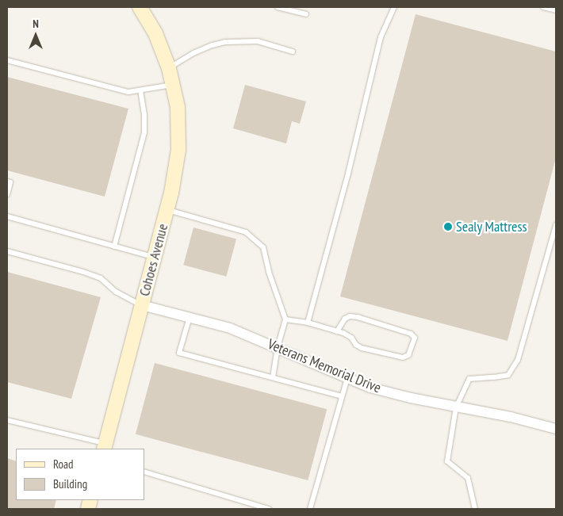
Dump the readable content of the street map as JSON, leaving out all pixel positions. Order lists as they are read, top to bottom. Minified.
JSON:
{"streets":{"street":["Cohoes Avenue","Veterans Memorial Drive"]},"crossings":[["Cohoes Avenue","Veterans Memorial Drive"]],"places":["Sealy Mattress"],"legend":["Road","Building"],"north":"top"}
